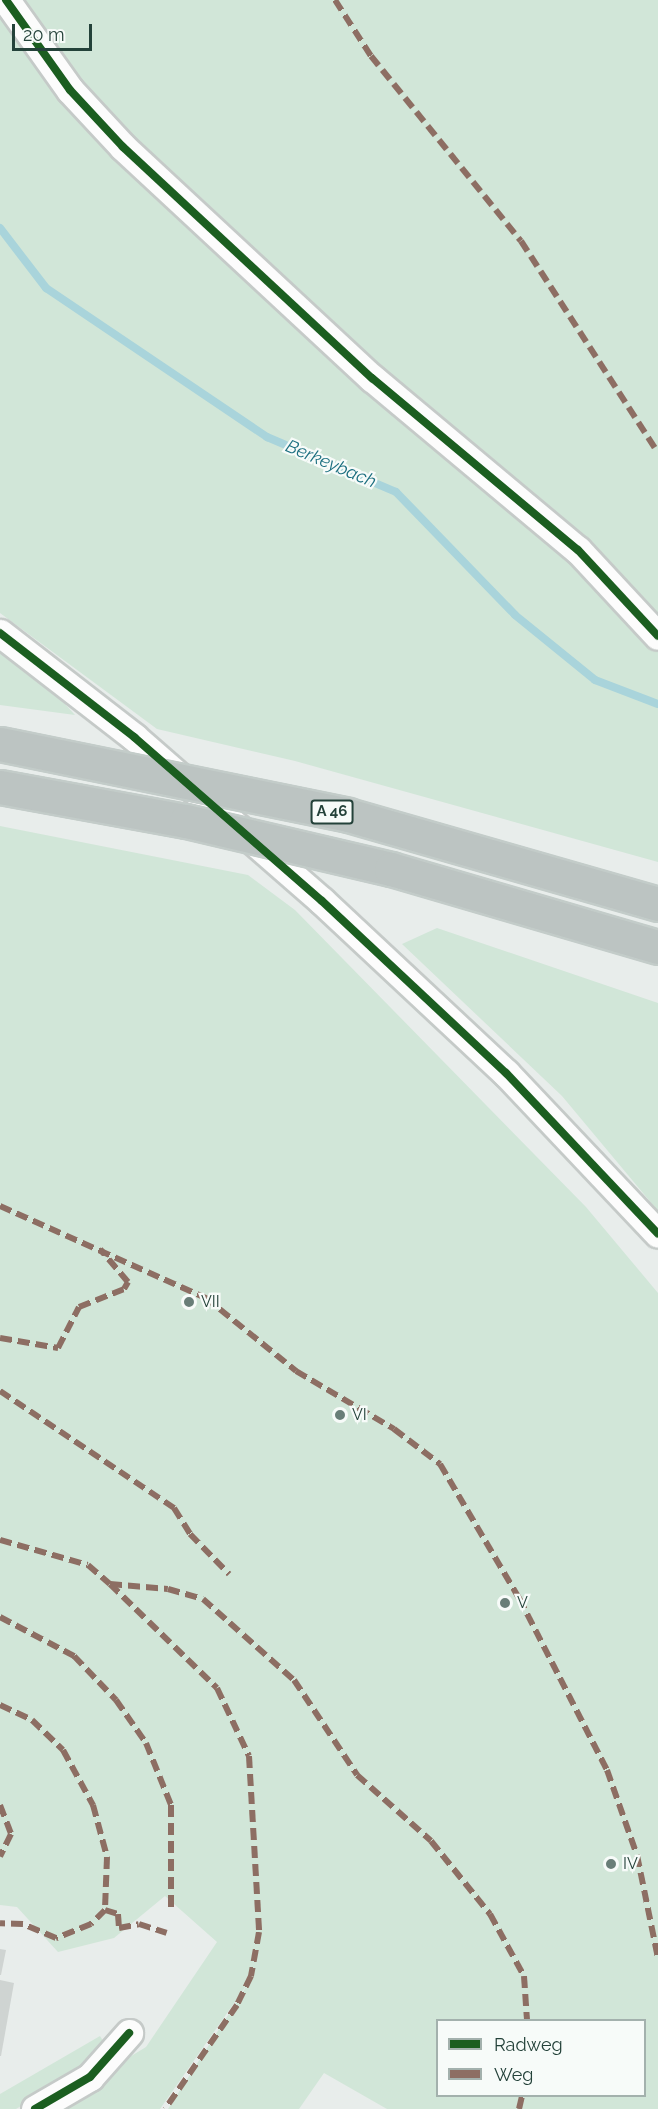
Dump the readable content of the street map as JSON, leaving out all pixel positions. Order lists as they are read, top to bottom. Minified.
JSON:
{"streets":{"highway":["A 46"]},"water":["Berkeybach"],"places":["VII","VI","V","IV"],"legend":["Radweg","Weg"],"scale_bar":"20 m"}
